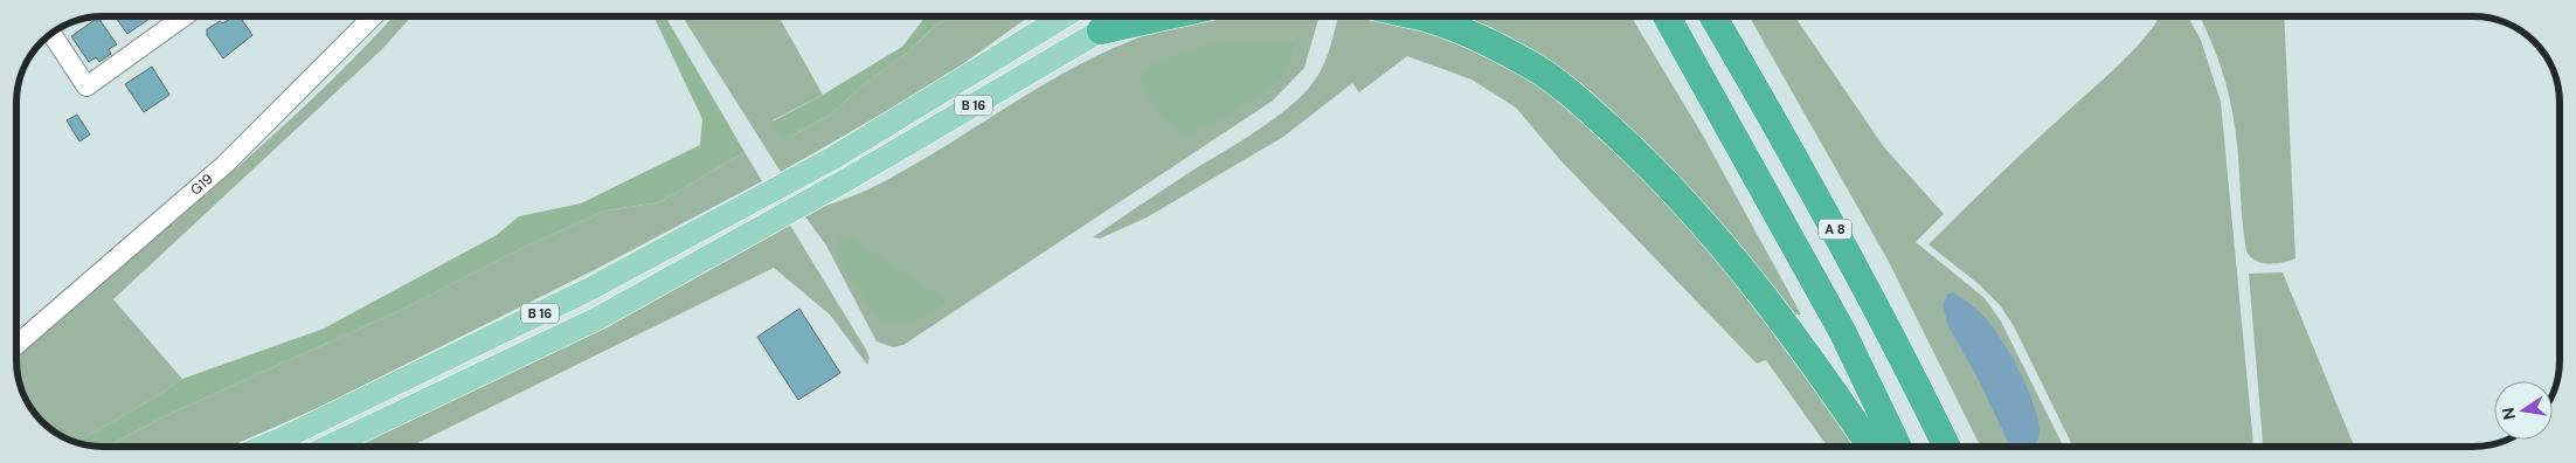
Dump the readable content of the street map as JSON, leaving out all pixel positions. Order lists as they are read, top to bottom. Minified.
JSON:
{"streets":{"highway":["A 8"],"main road":["B 16"],"street":["G19"]},"north":"left"}
